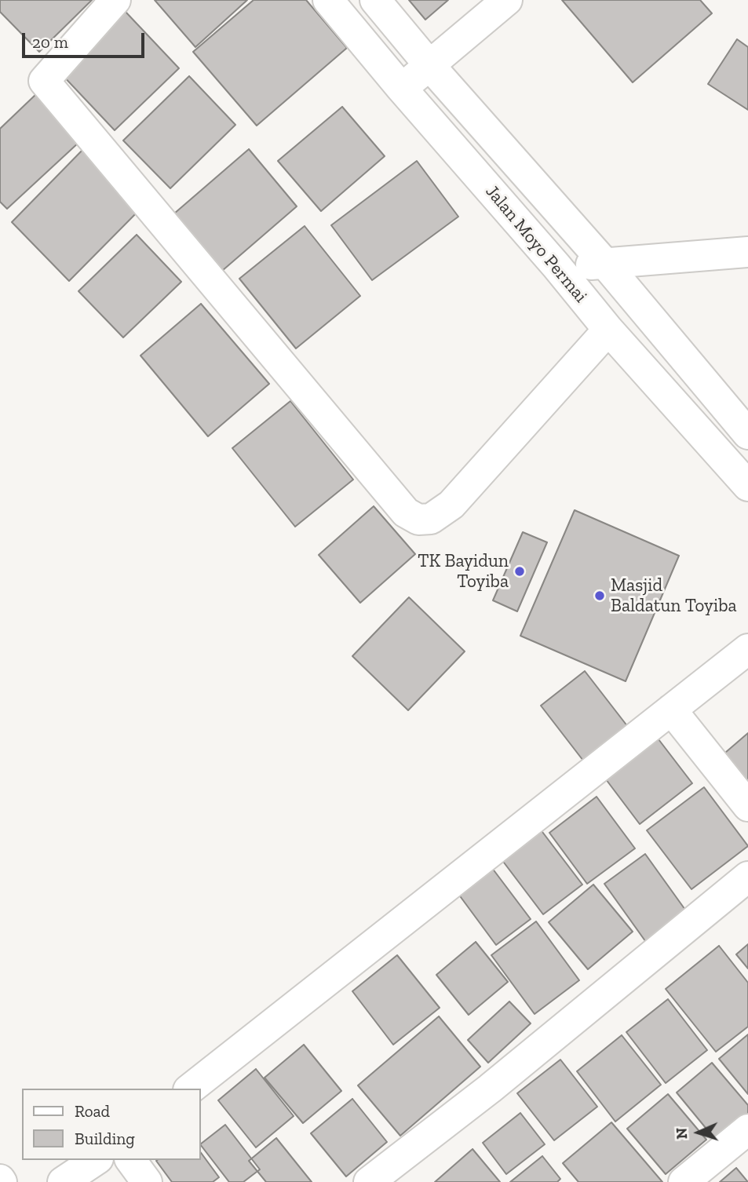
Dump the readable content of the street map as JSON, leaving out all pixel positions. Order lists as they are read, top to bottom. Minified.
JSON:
{"streets":{"street":["Jalan Moyo Permai"]},"places":["TK Bayidun Toyiba","Masjid Baldatun Toyiba"],"legend":["Road","Building"],"scale_bar":"20 m","north":"left"}
